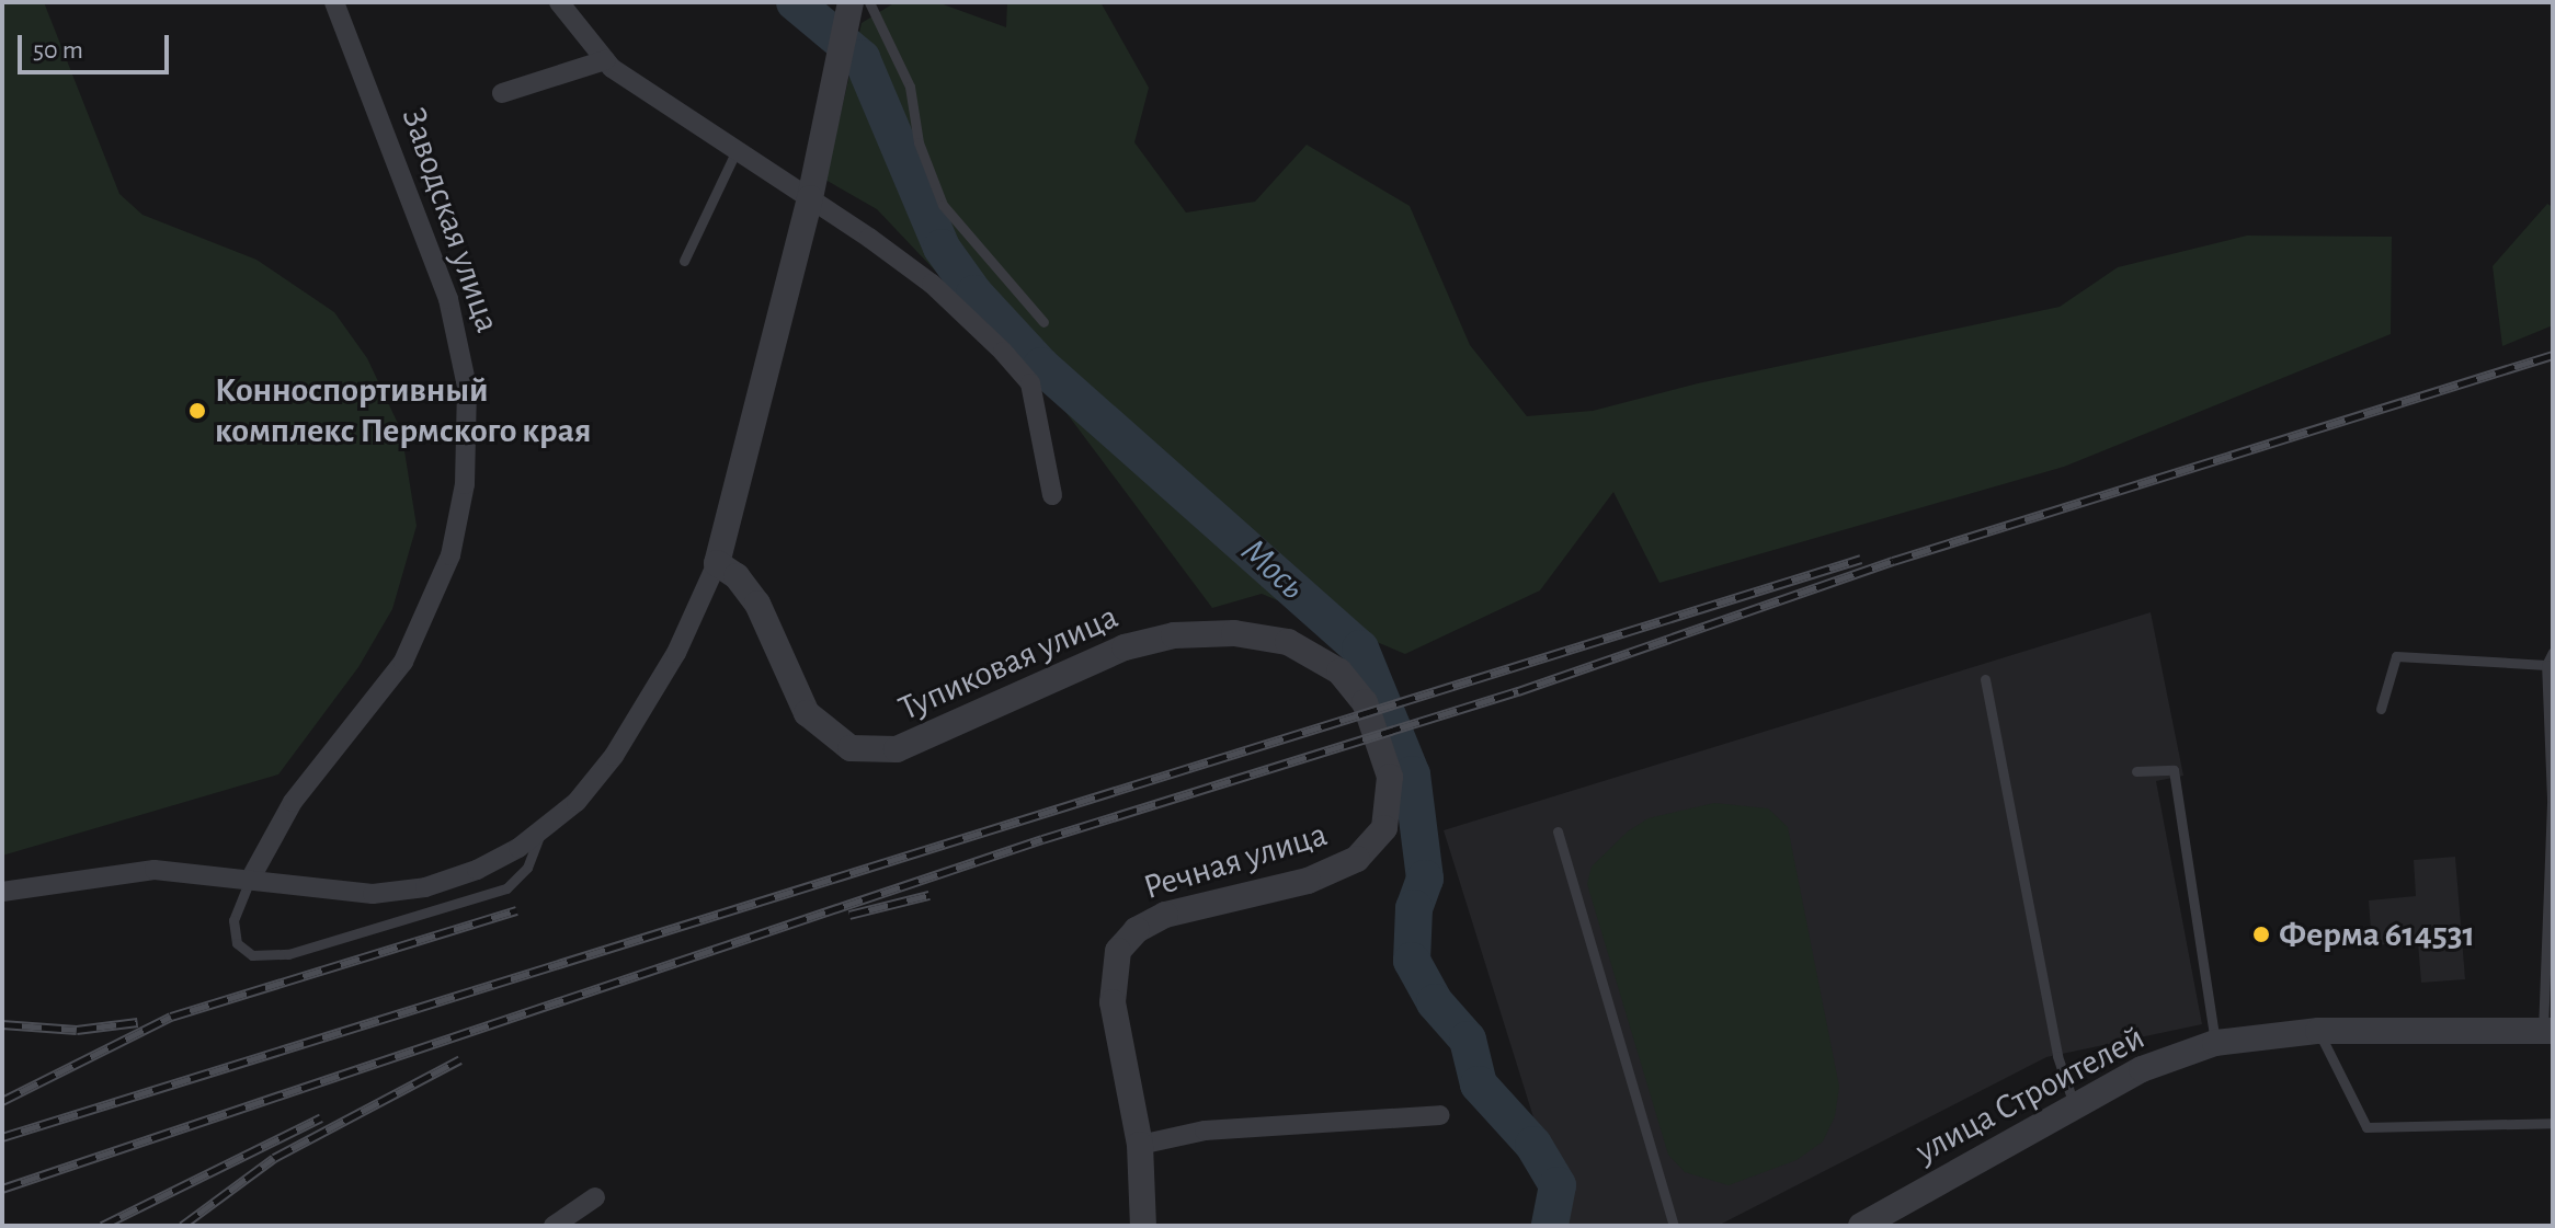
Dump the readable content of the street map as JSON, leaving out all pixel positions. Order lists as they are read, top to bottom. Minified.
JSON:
{"streets":{"street":["Заводская улица","Тупиковая улица","Речная улица","улица Строителей"]},"crossings":[["Тупиковая улица","Речная улица"]],"water":["Мось"],"places":["Конноспортивный комплекс Пермского края","Ферма 614531"],"scale_bar":"50 m"}
